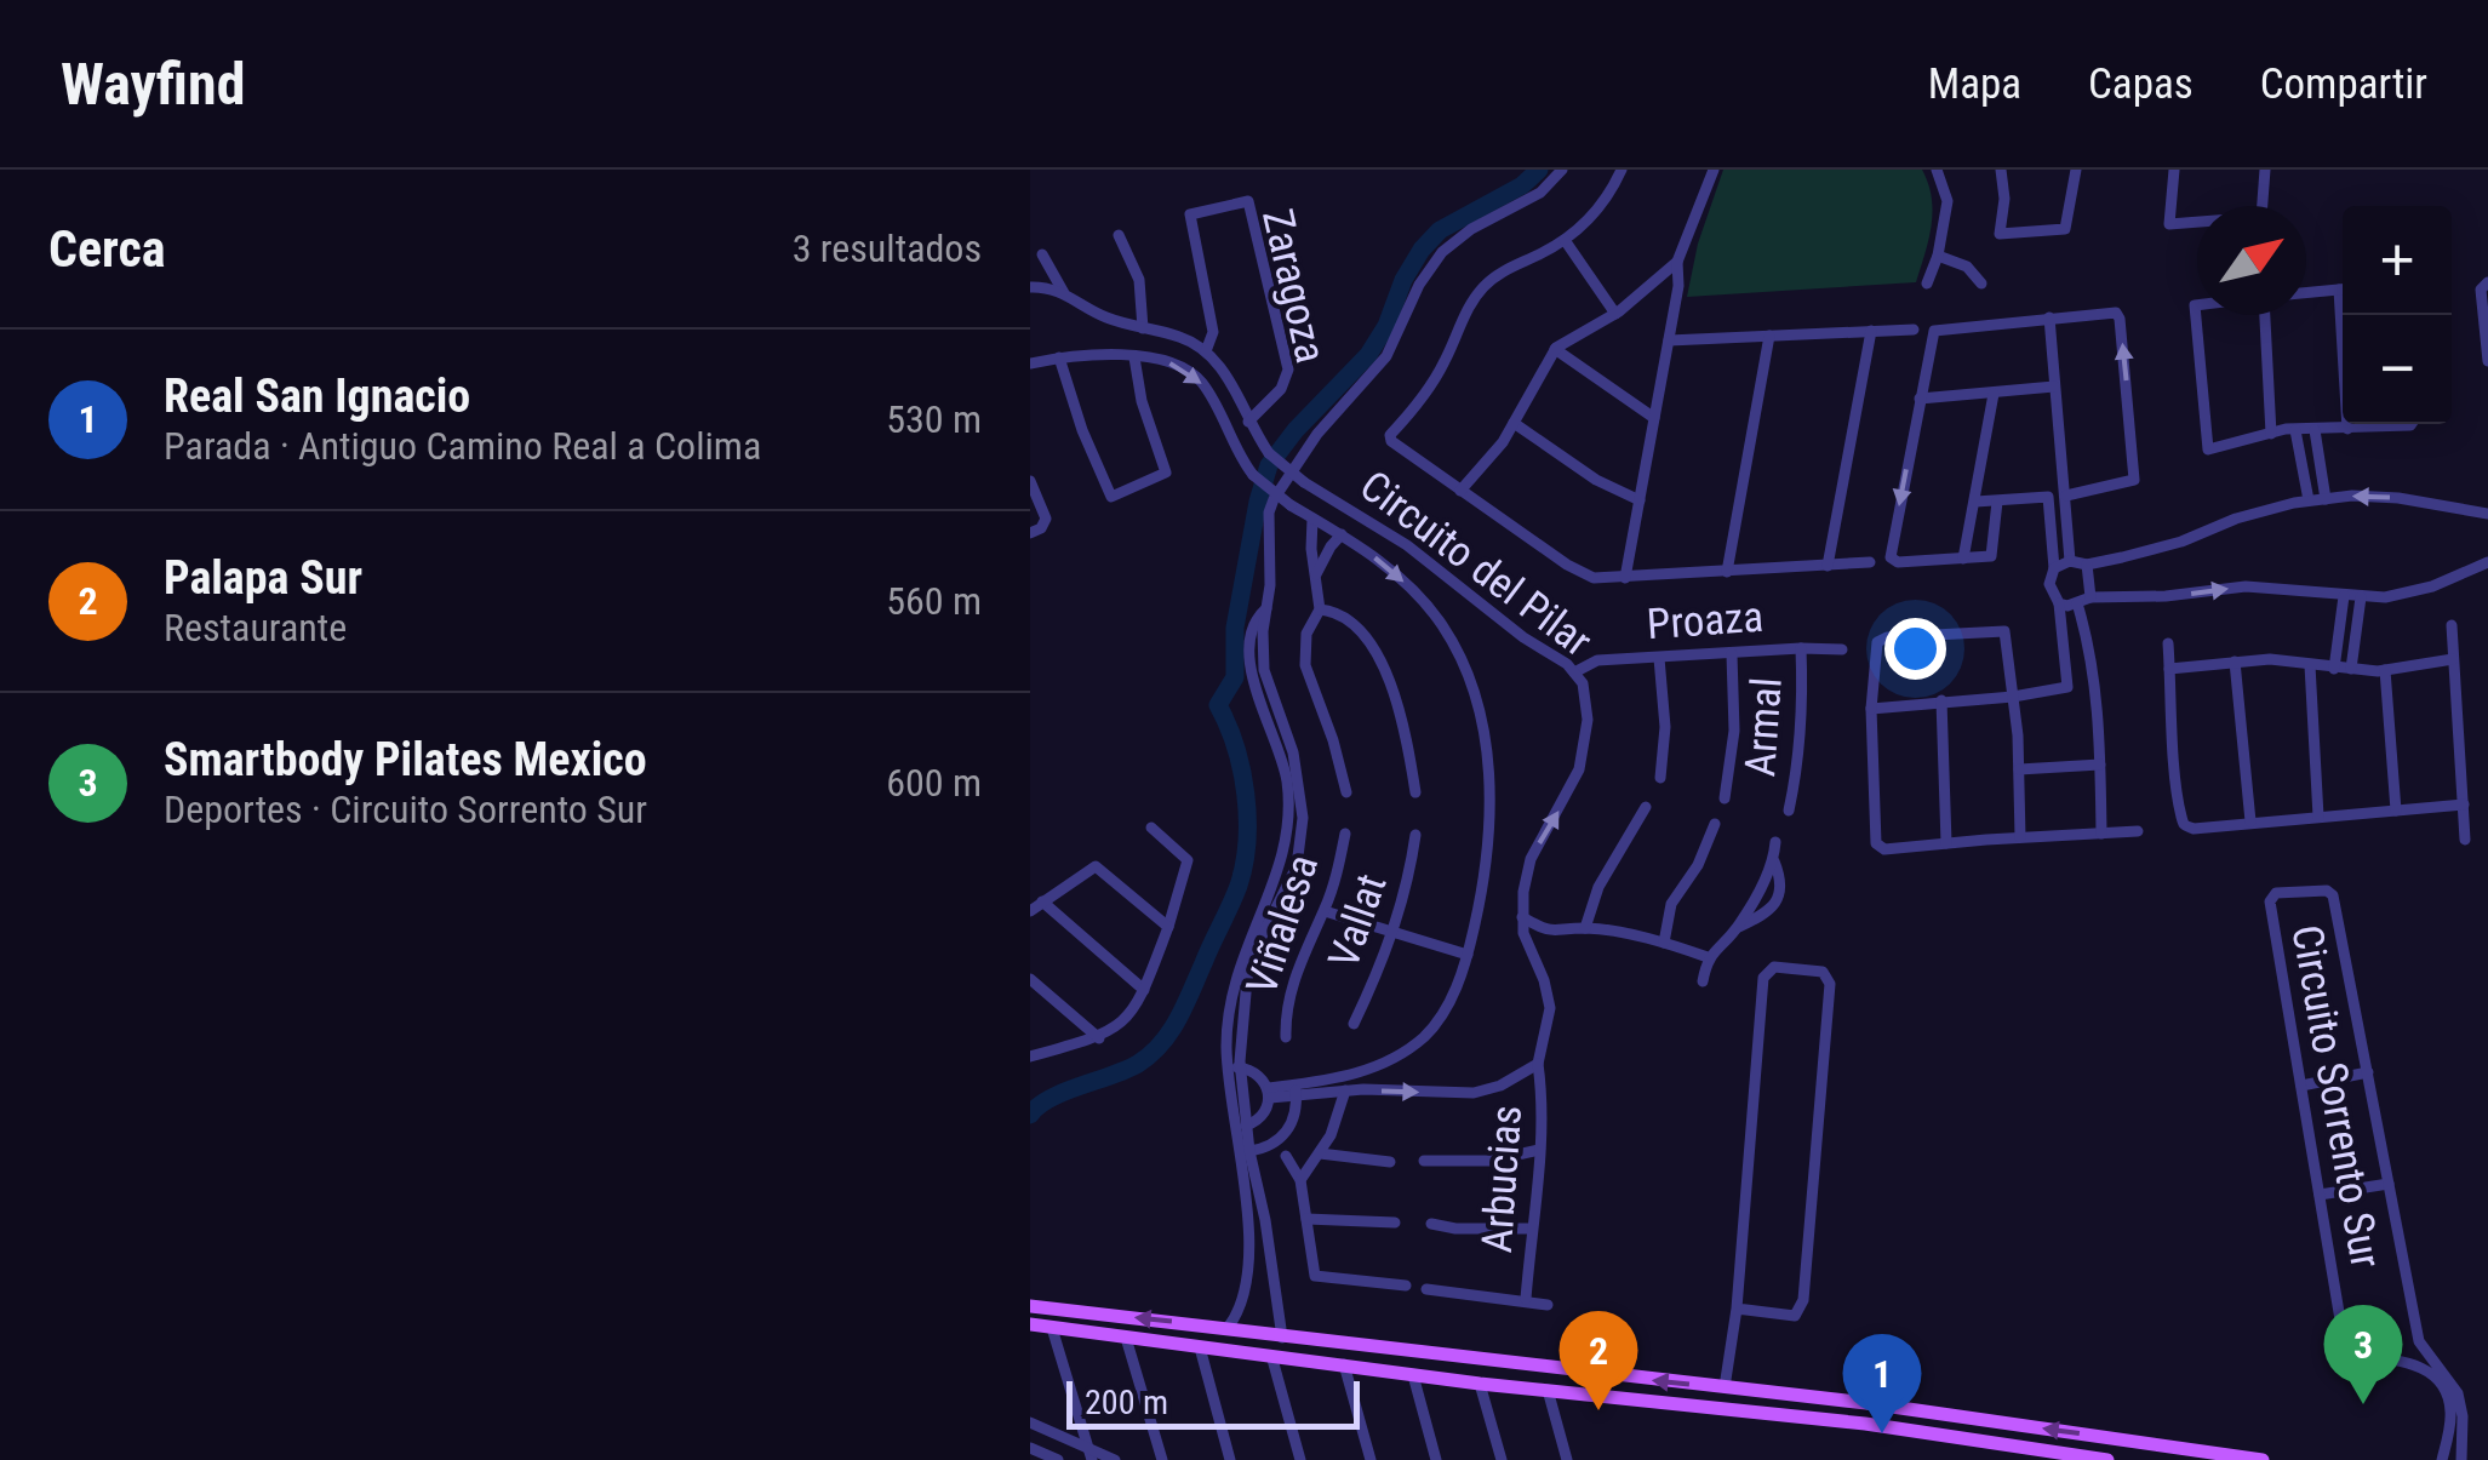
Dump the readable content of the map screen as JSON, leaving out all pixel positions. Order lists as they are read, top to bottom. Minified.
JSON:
{"streets":{"street":["Zaragoza","Circuito del Pilar","Proaza","Armal","Vallat","Viñalesa","Circuito Sorrento Sur","Arbucias"]},"crossings":[["Zaragoza","Circuito del Pilar"],["Circuito del Pilar","Proaza"],["Circuito del Pilar","Arbucias"],["Proaza","Armal"]],"scale_bar":"200 m","north":"top right","page":{"header":"Wayfind","nav":["Mapa","Capas","Compartir"],"heading":["Cerca","3 resultados"],"map_buttons":["+","−"],"list":[{"mark":"1","name":"Real San Ignacio","note":"Parada · Antiguo Camino Real a Colima","value":"530 m"},{"mark":"2","name":"Palapa Sur","note":"Restaurante","value":"560 m"},{"mark":"3","name":"Smartbody Pilates Mexico","note":"Deportes · Circuito Sorrento Sur","value":"600 m"}],"pins":["3","2","1"],"scale":"200 m"}}
